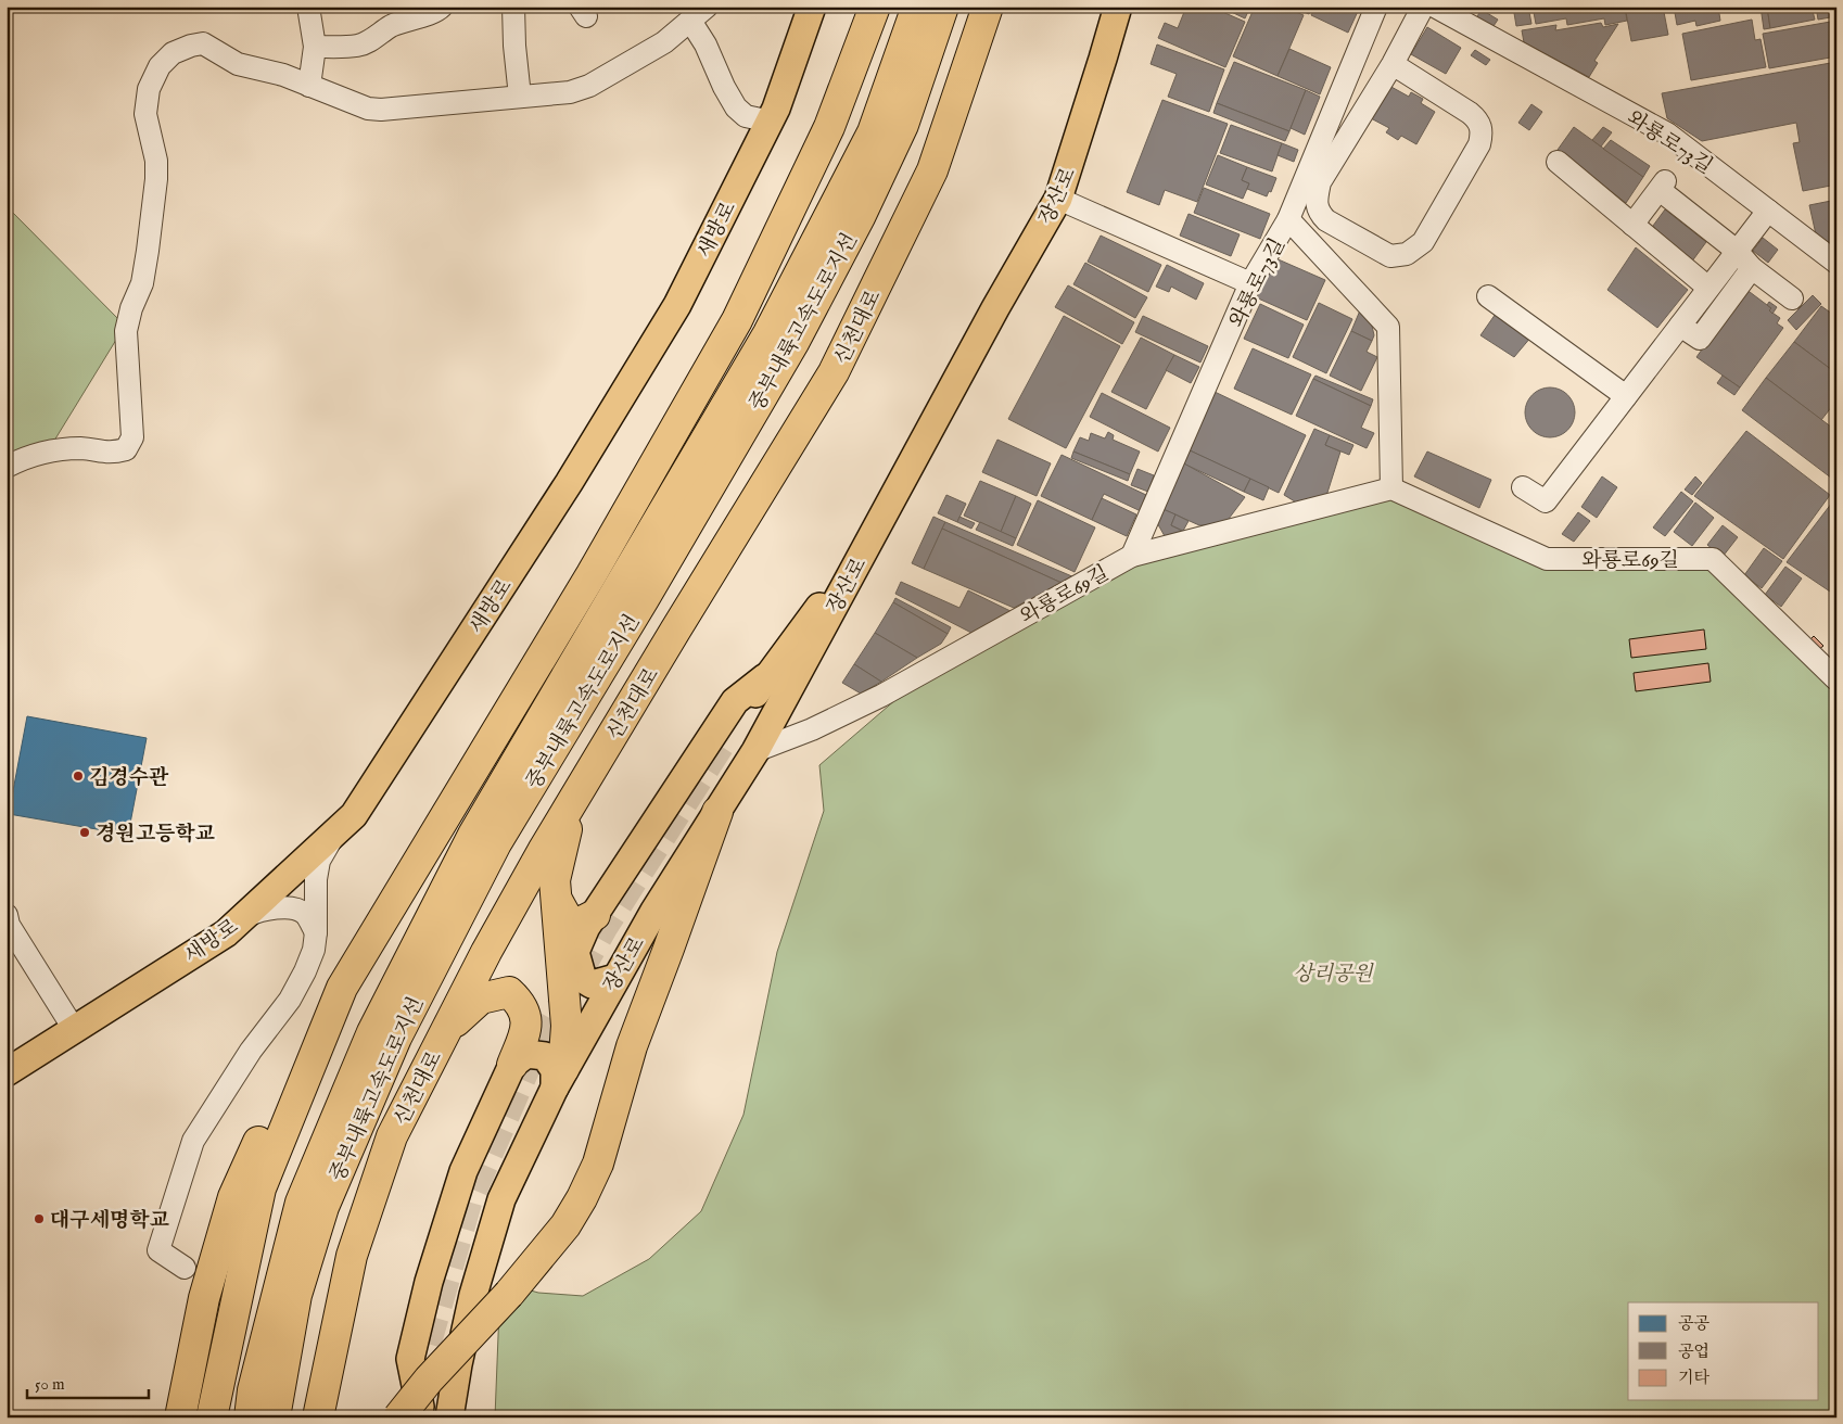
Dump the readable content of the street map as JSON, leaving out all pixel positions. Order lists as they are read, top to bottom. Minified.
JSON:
{"streets":{"highway":["중부내륙고속도로지선","신천대로"],"main road":["장산로","새방로"],"street":["와룡로73길","와룡로69길"]},"crossings":[["와룡로73길","와룡로69길"],["장산로","와룡로69길"]],"parks":["상리공원"],"places":["김경수관","경원고등학교","대구세명학교"],"legend":["공공","공업","기타"],"scale_bar":"50 m"}
